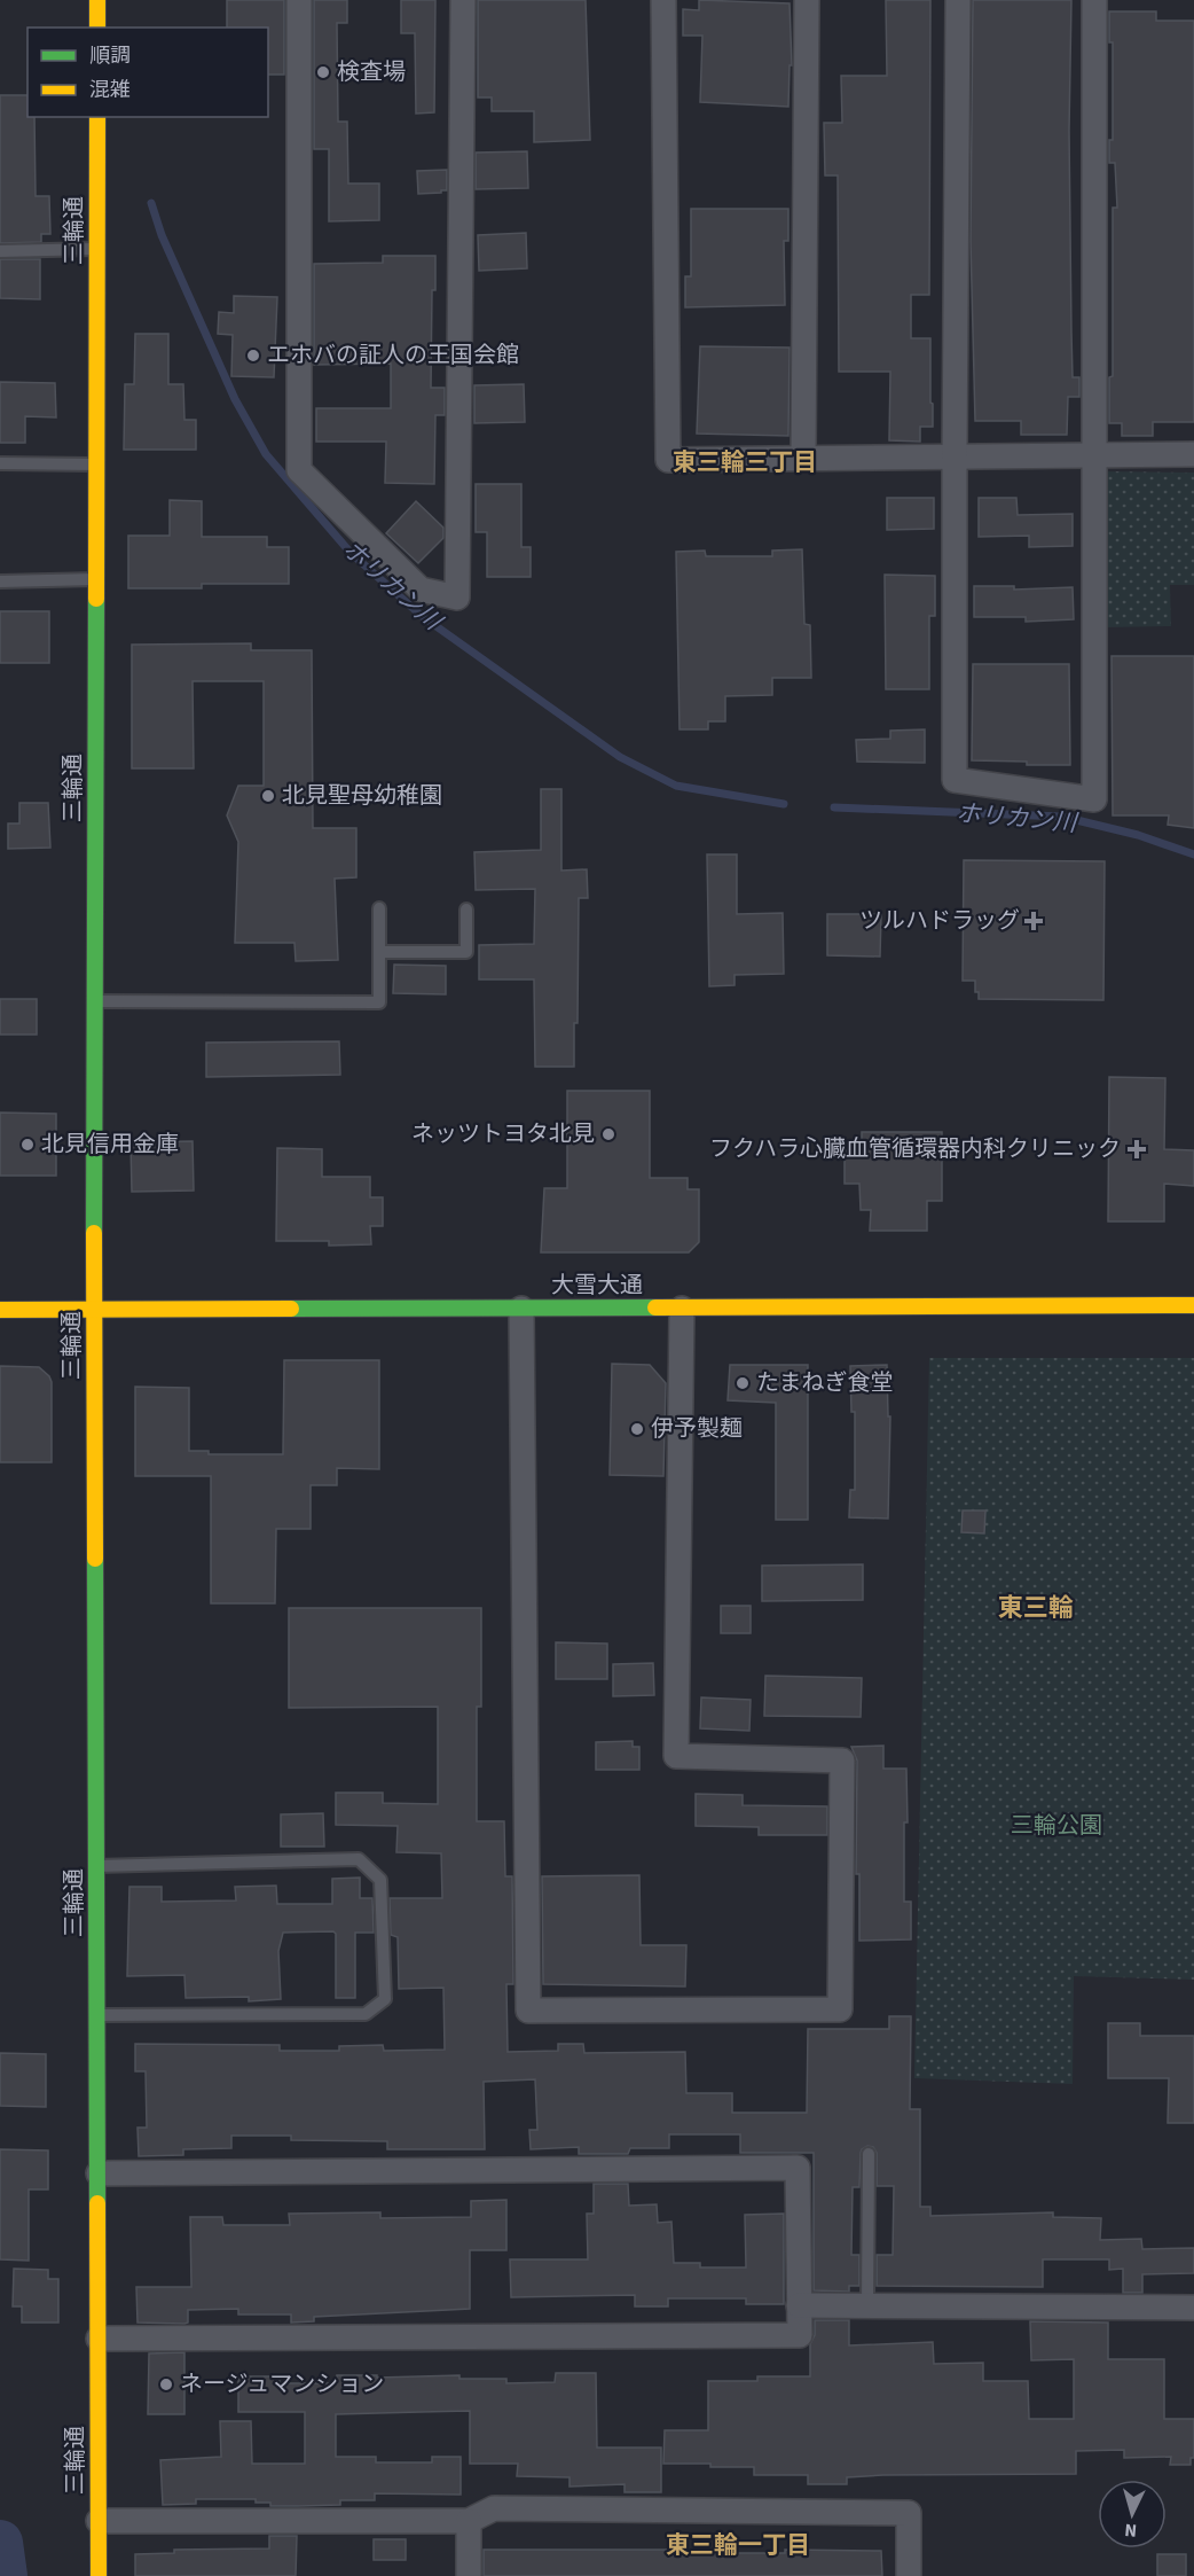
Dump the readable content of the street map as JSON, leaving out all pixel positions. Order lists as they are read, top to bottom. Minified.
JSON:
{"streets":{"main road":["三輪通","大雪大通"]},"crossings":[["三輪通","大雪大通"]],"districts":["東三輪三丁目","東三輪","東三輪一丁目"],"water":["ホリカン川"],"parks":["三輪公園"],"places":{"other":["検査場","エホバの証人の王国会館","北見聖母幼稚園","ネッツトヨタ北見","北見信用金庫","たまねぎ食堂","伊予製麺","ネージュマンション"],"health":["ツルハドラッグ","フクハラ心臓血管循環器内科クリニック"]},"legend":["順調","混雑"],"north":"bottom"}
